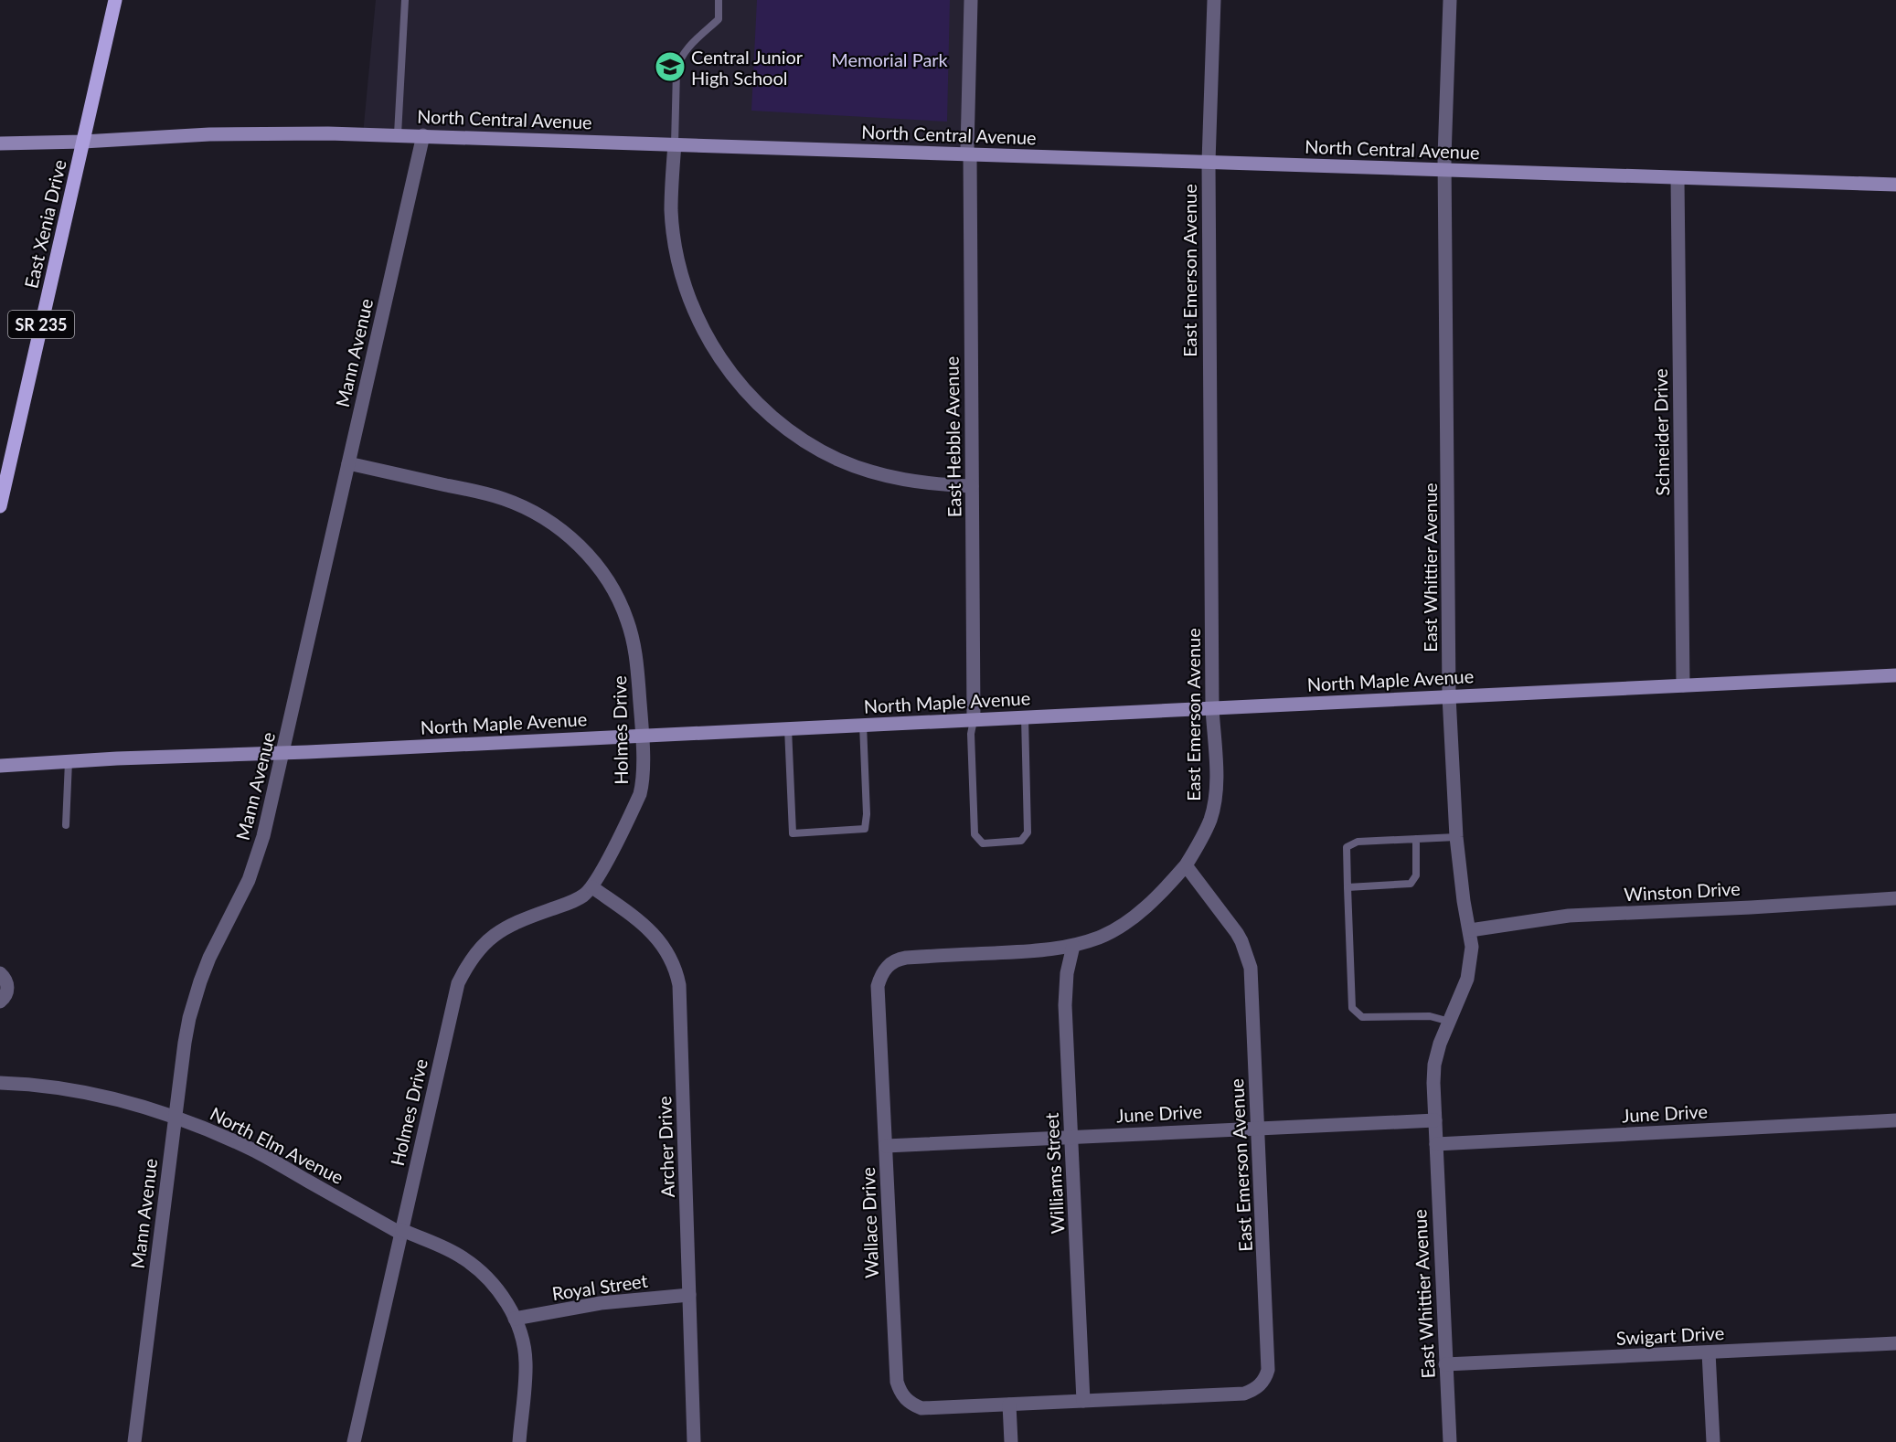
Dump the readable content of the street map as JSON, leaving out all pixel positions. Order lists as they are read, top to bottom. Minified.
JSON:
{"streets":{"main road":["North Central Avenue","East Xenia Drive","SR 235","North Maple Avenue"],"street":["East Emerson Avenue","Mann Avenue","Schneider Drive","East Hebble Avenue","East Whittier Avenue","Holmes Drive","Winston Drive","June Drive","North Elm Avenue","Archer Drive","Williams Street","Wallace Drive","Royal Street","Swigart Drive"]},"crossings":[["North Central Avenue","East Xenia Drive"],["North Central Avenue","East Emerson Avenue"],["North Central Avenue","SR 235"],["North Central Avenue","Mann Avenue"],["North Central Avenue","Schneider Drive"],["North Central Avenue","East Hebble Avenue"],["North Central Avenue","East Whittier Avenue"],["East Xenia Drive","SR 235"],["East Emerson Avenue","North Maple Avenue"],["East Emerson Avenue","June Drive"],["East Emerson Avenue","Wallace Drive"],["Mann Avenue","North Maple Avenue"],["Mann Avenue","Holmes Drive"],["Mann Avenue","North Elm Avenue"],["Schneider Drive","North Maple Avenue"],["East Hebble Avenue","North Maple Avenue"],["East Whittier Avenue","North Maple Avenue"],["East Whittier Avenue","Winston Drive"],["East Whittier Avenue","June Drive"],["East Whittier Avenue","Swigart Drive"],["North Maple Avenue","Holmes Drive"],["Holmes Drive","North Elm Avenue"],["Holmes Drive","Archer Drive"],["June Drive","Williams Street"],["June Drive","Wallace Drive"],["North Elm Avenue","Royal Street"],["Archer Drive","Royal Street"],["Williams Street","Wallace Drive"]],"parks":["Memorial Park"],"places":{"school or university":["Central Junior High School"]}}
